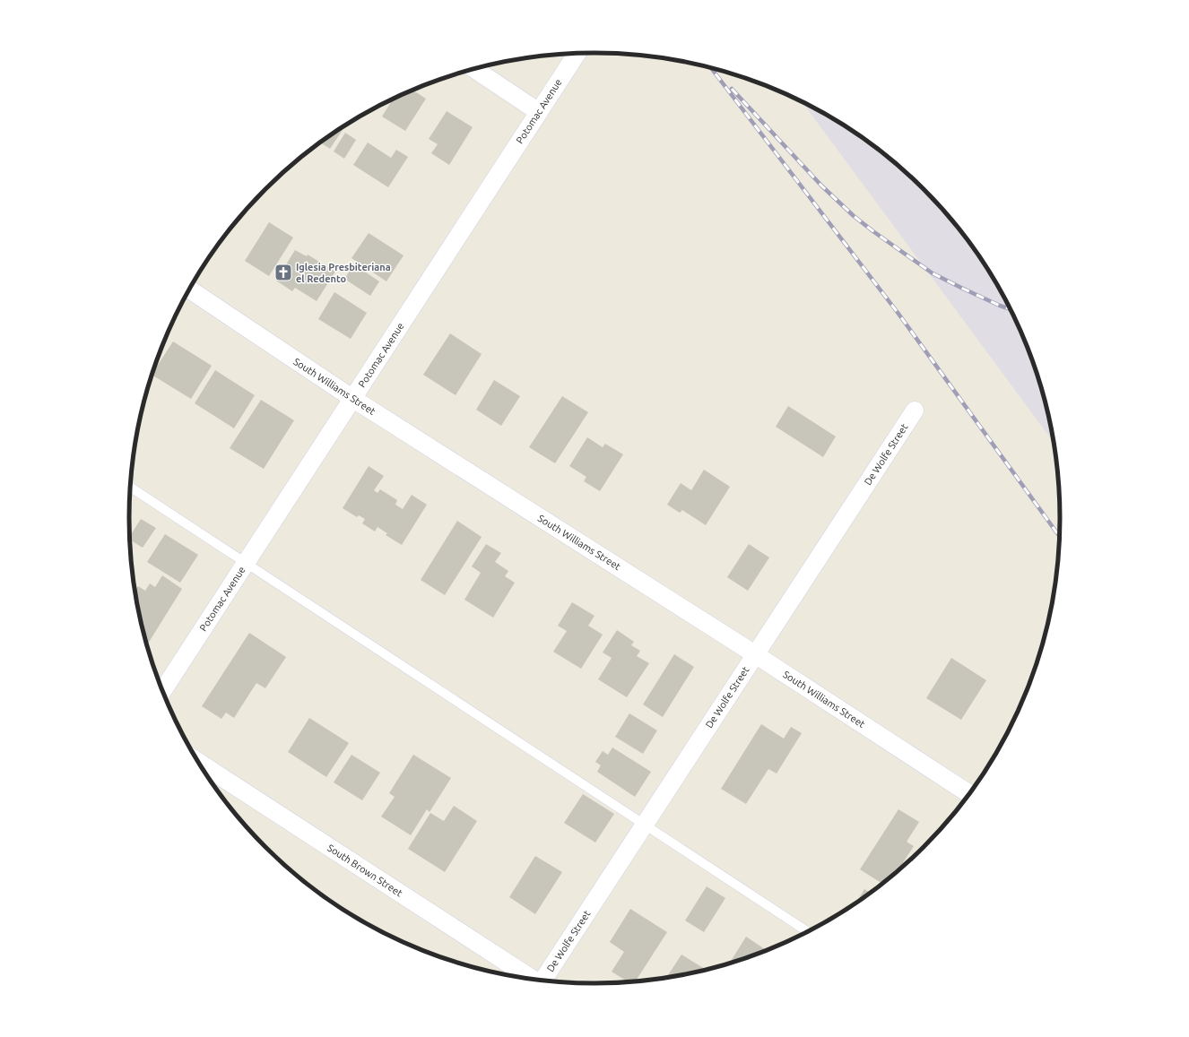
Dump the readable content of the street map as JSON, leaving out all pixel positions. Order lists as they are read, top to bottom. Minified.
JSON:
{"streets":{"street":["Potomac Avenue","South Williams Street","De Wolfe Street","South Brown Street"]},"crossings":[["Potomac Avenue","South Williams Street"],["South Williams Street","De Wolfe Street"]],"places":{"church":["Iglesia Presbiteriana el Redento"]}}
